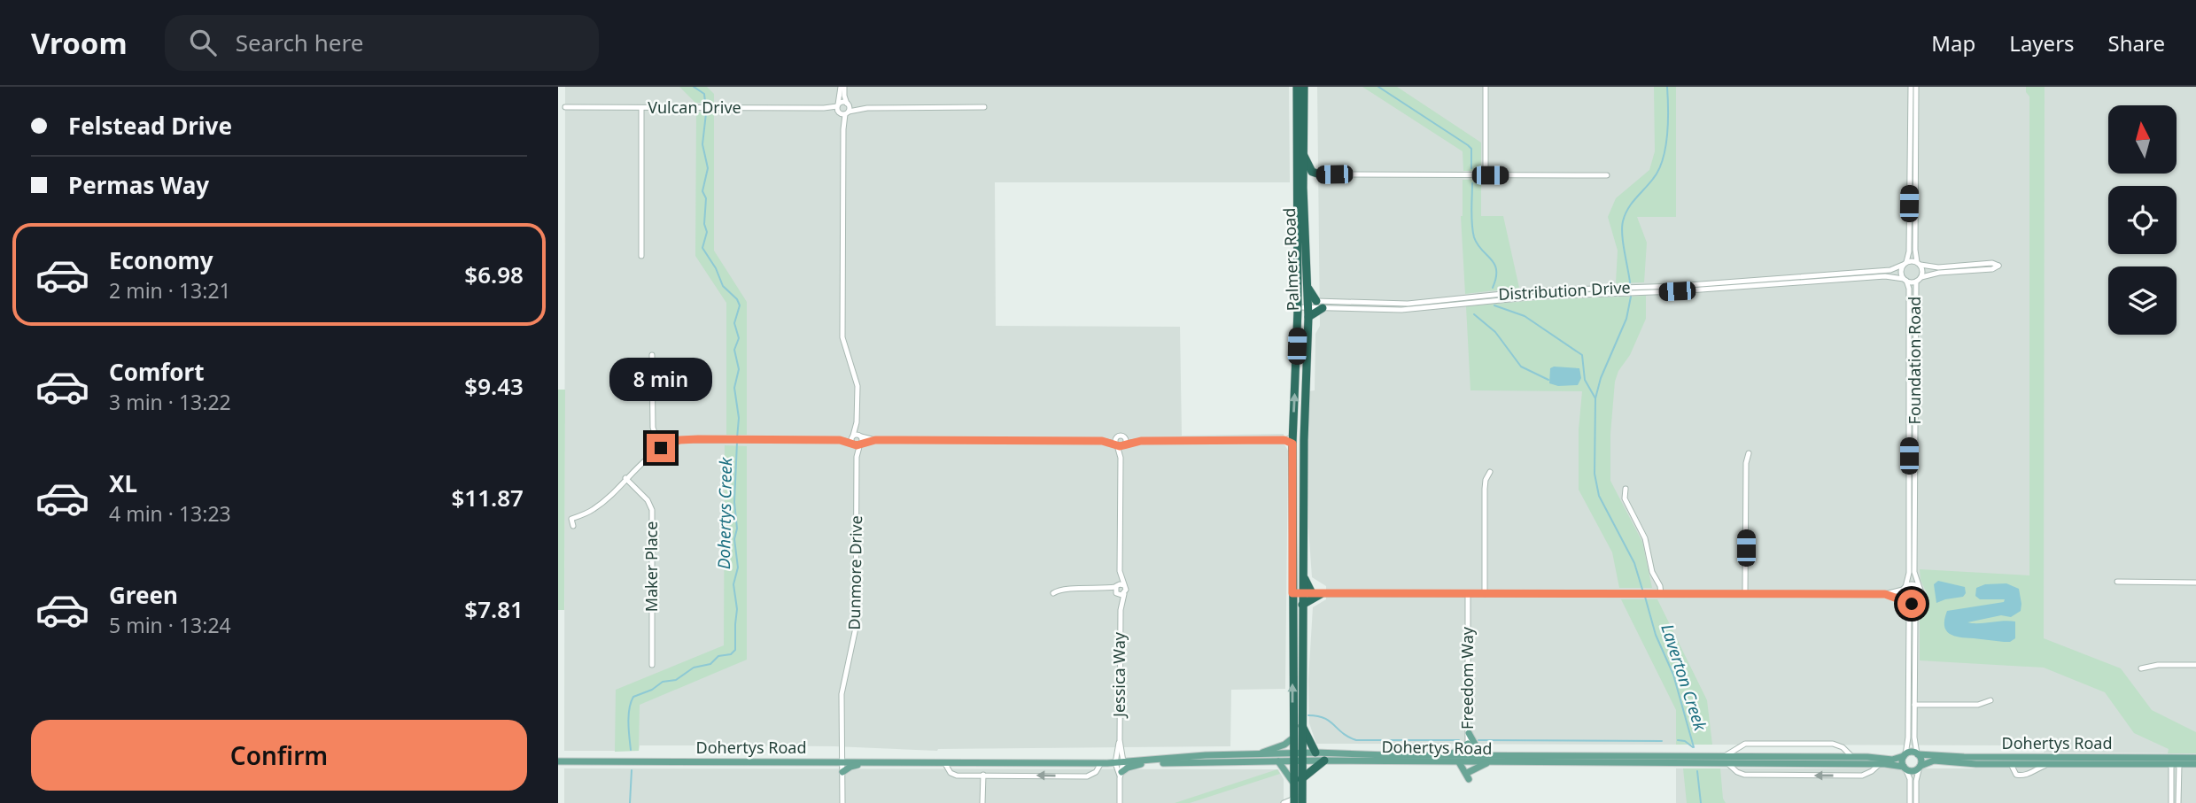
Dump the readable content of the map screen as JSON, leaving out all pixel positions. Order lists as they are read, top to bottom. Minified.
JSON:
{"streets":{"highway":["Palmers Road"],"main road":["Dohertys Road"],"street":["Vulcan Drive","Distribution Drive","Foundation Road","Maker Place","Dunmore Drive","Jessica Way","Freedom Way"]},"crossings":[["Vulcan Drive","Dunmore Drive"],["Palmers Road","Distribution Drive"],["Palmers Road","Dohertys Road"],["Distribution Drive","Foundation Road"],["Dunmore Drive","Dohertys Road"],["Jessica Way","Dohertys Road"],["Freedom Way","Dohertys Road"]],"water":["Dohertys Creek","Laverton Creek"],"north":"top","page":{"header":"Vroom","search":"Search here","nav":["Map","Layers","Share"],"banner":["Felstead Drive","Permas Way"],"list":[{"name":"Economy","note":"2 min · 13:21","value":"$6.98"},{"name":"Comfort","note":"3 min · 13:22","value":"$9.43"},{"name":"XL","note":"4 min · 13:23","value":"$11.87"},{"name":"Green","note":"5 min · 13:24","value":"$7.81"}],"bubble":"8 min","buttons":"Confirm"}}
